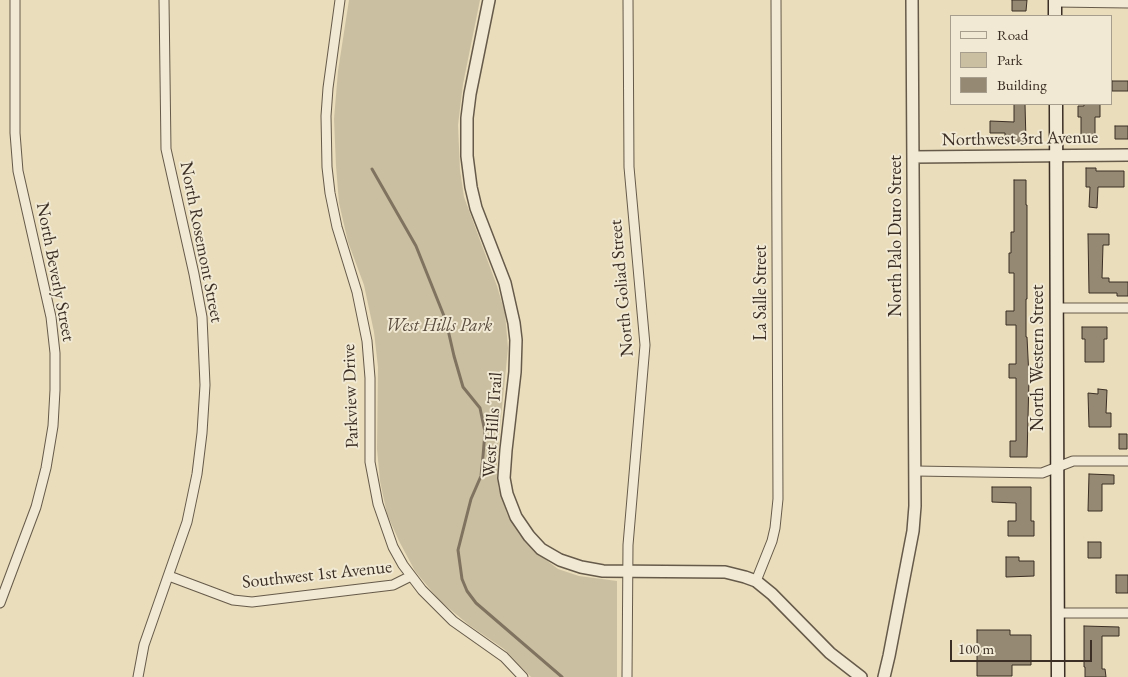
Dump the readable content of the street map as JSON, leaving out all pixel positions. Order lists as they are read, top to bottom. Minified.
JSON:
{"streets":{"main road":["North Western Street"],"street":["Northwest 3rd Avenue","North Palo Duro Street","North Rosemont Street","North Beverly Street","North Goliad Street","La Salle Street","Parkview Drive","West Hills Trail","Southwest 1st Avenue"]},"crossings":[["Northwest 3rd Avenue","North Palo Duro Street"],["Northwest 3rd Avenue","North Western Street"],["North Rosemont Street","Southwest 1st Avenue"],["North Goliad Street","West Hills Trail"],["La Salle Street","West Hills Trail"],["Parkview Drive","Southwest 1st Avenue"]],"parks":["West Hills Park"],"legend":["Road","Park","Building"],"scale_bar":"100 m"}
